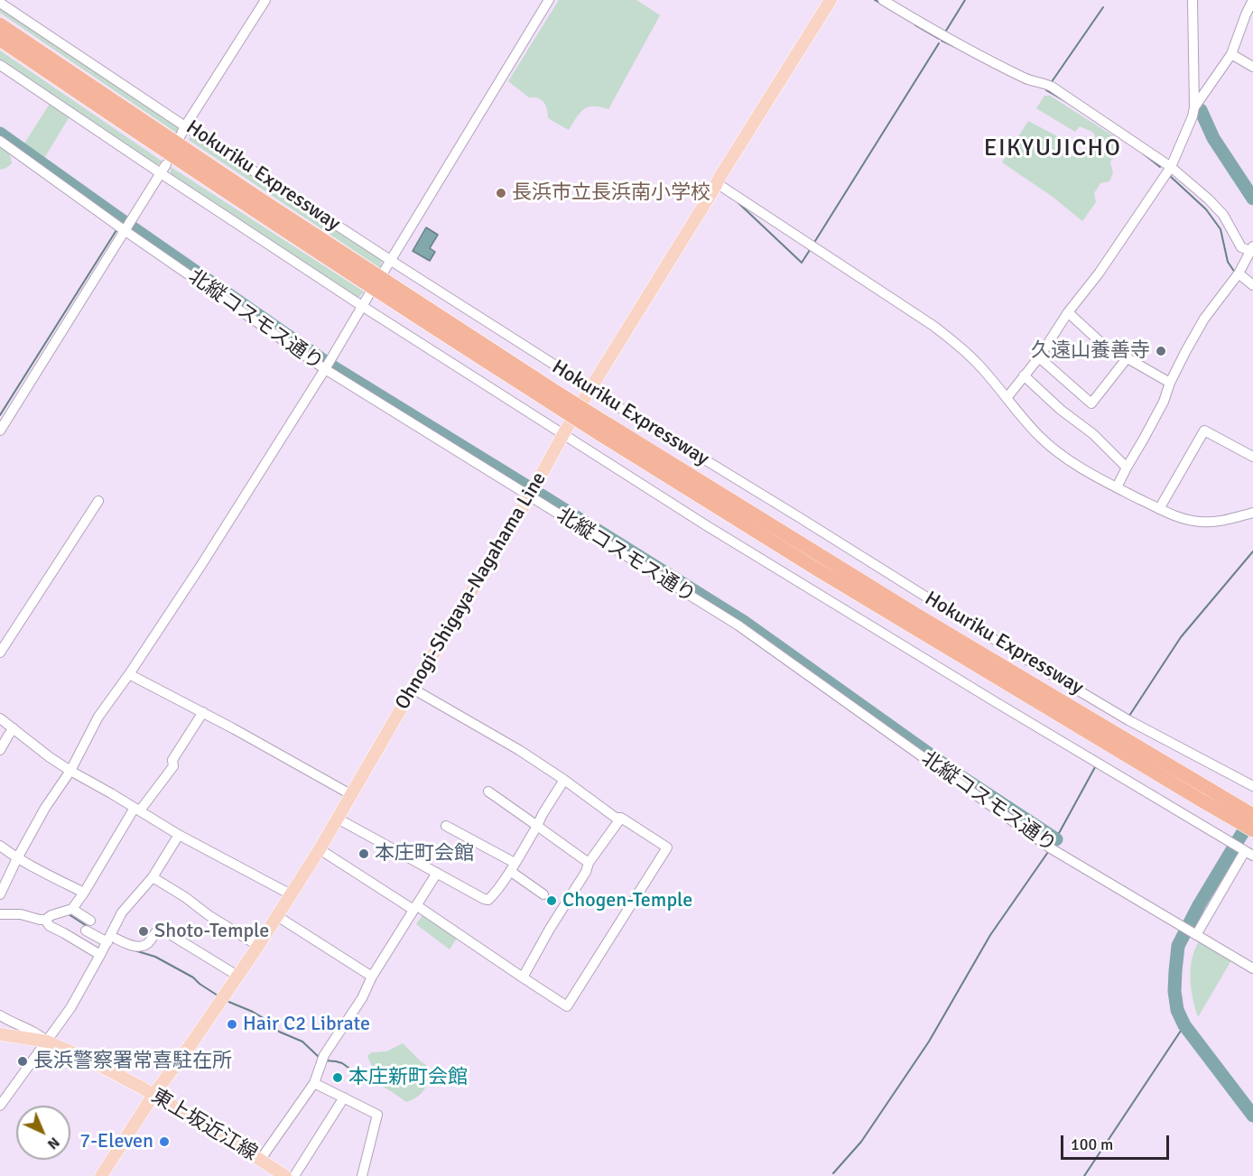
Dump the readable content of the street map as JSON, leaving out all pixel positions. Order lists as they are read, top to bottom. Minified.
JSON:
{"streets":{"highway":["Hokuriku Expressway"],"main road":["Ohnogi-Shigaya-Nagahama Line","東上坂近江線"],"street":["北縦コスモス通り"]},"crossings":[["北縦コスモス通り","Ohnogi-Shigaya-Nagahama Line"],["Ohnogi-Shigaya-Nagahama Line","東上坂近江線"]],"districts":["EIKYUJICHO"],"places":["長浜市立長浜南小学校","久遠山養善寺","本庄町会館","Chogen-Temple","Shoto-Temple","Hair C2 Librate","長浜警察署常喜駐在所","本庄新町会館","7-Eleven"],"scale_bar":"100 m","north":"bottom right"}
